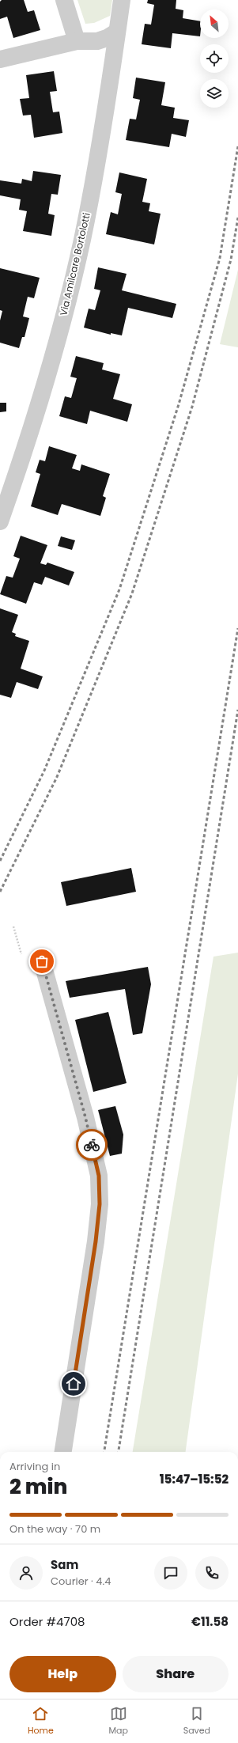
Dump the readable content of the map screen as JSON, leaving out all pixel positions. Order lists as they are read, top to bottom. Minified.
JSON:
{"streets":{"street":["Via Amilcare Bortolotti"]},"north":"top left","page":{"heading":["2 min","Arriving in","15:47–15:52"],"panel":["Sam","Courier · 4.4","Order #4708","€11.58"],"bar":"On the way · 70 m","buttons":["Help","Share"],"tabs":["Home","Map","Saved"]}}
